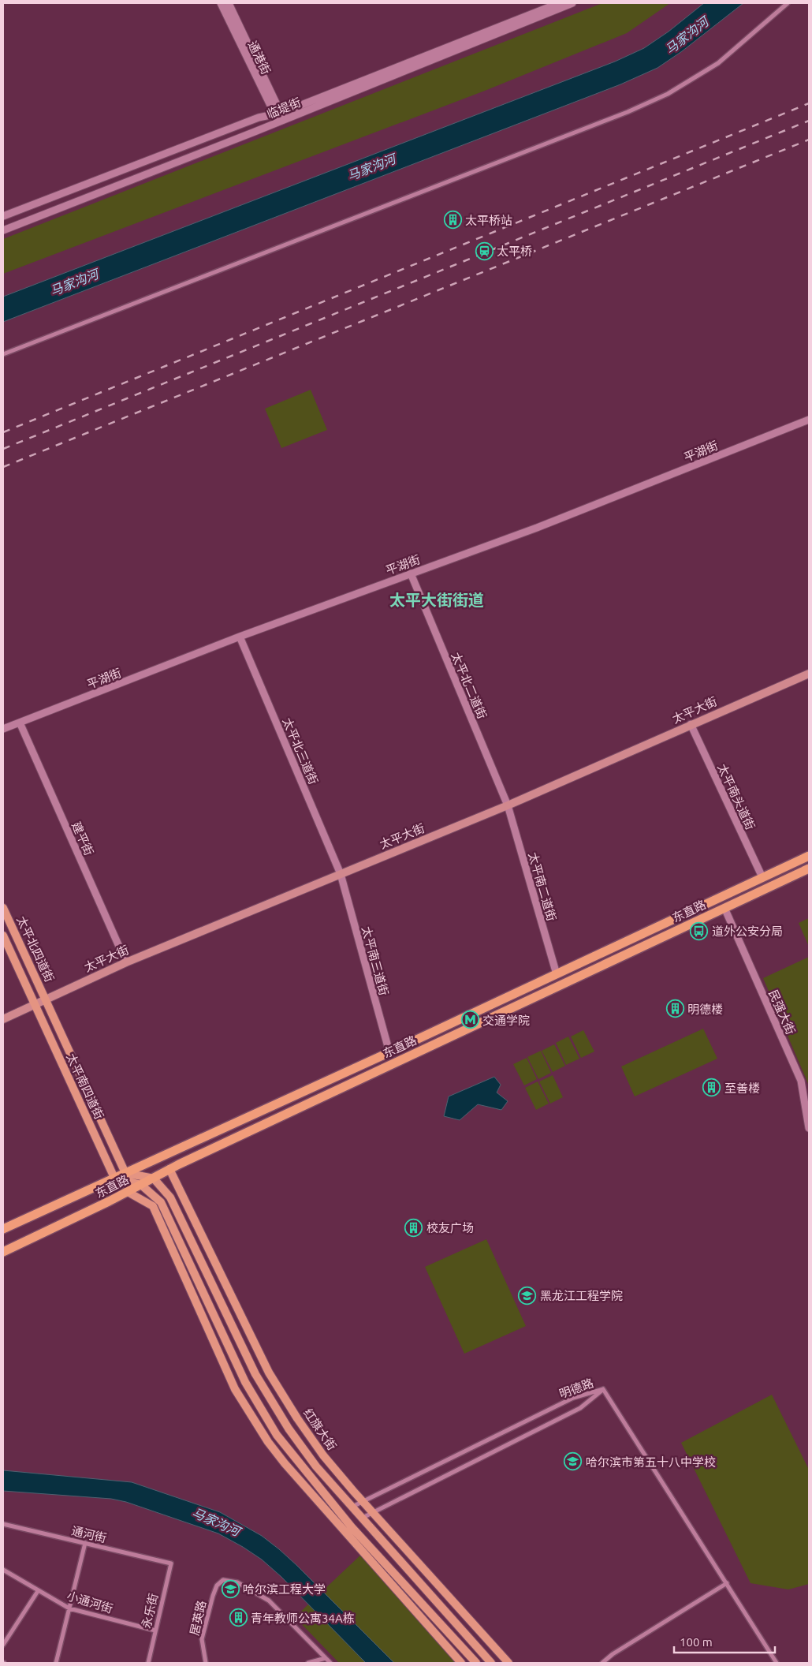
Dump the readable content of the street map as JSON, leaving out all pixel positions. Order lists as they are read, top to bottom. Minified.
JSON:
{"streets":{"highway":["东直路"],"main road":["太平大街","太平北四道街","太平南四道街","红旗大街"],"street":["通港街","临堤街","平湖街","太平北二道街","太平北三道街","太平南头道街","建平街","太平南二道街","太平南三道街","民强大街","明德路","通河街","小通河街","永乐街","居英路"]},"crossings":[["通港街","临堤街"],["平湖街","太平北二道街"],["平湖街","太平北三道街"],["平湖街","建平街"],["太平北二道街","太平大街"],["太平北二道街","太平南二道街"],["太平大街","太平北三道街"],["太平大街","太平南头道街"],["太平大街","建平街"],["太平大街","太平南二道街"],["太平大街","太平北四道街"],["太平大街","太平南三道街"],["太平大街","太平南四道街"],["太平北三道街","太平南三道街"],["太平南头道街","东直路"],["太平南二道街","东直路"],["东直路","太平南三道街"],["东直路","民强大街"],["东直路","太平南四道街"],["东直路","红旗大街"],["太平北四道街","太平南四道街"],["明德路","红旗大街"],["通河街","永乐街"],["小通河街","永乐街"]],"districts":["太平大街街道"],"water":["马家沟河"],"places":{"building":["太平桥站","明德楼","至善楼","校友广场","青年教师公寓34A栋"],"station":["太平桥"],"bus stop":["道外公安分局"],"metro station":["交通学院"],"school or university":["黑龙江工程学院","哈尔滨市第五十八中学校","哈尔滨工程大学"]},"scale_bar":"100 m"}
